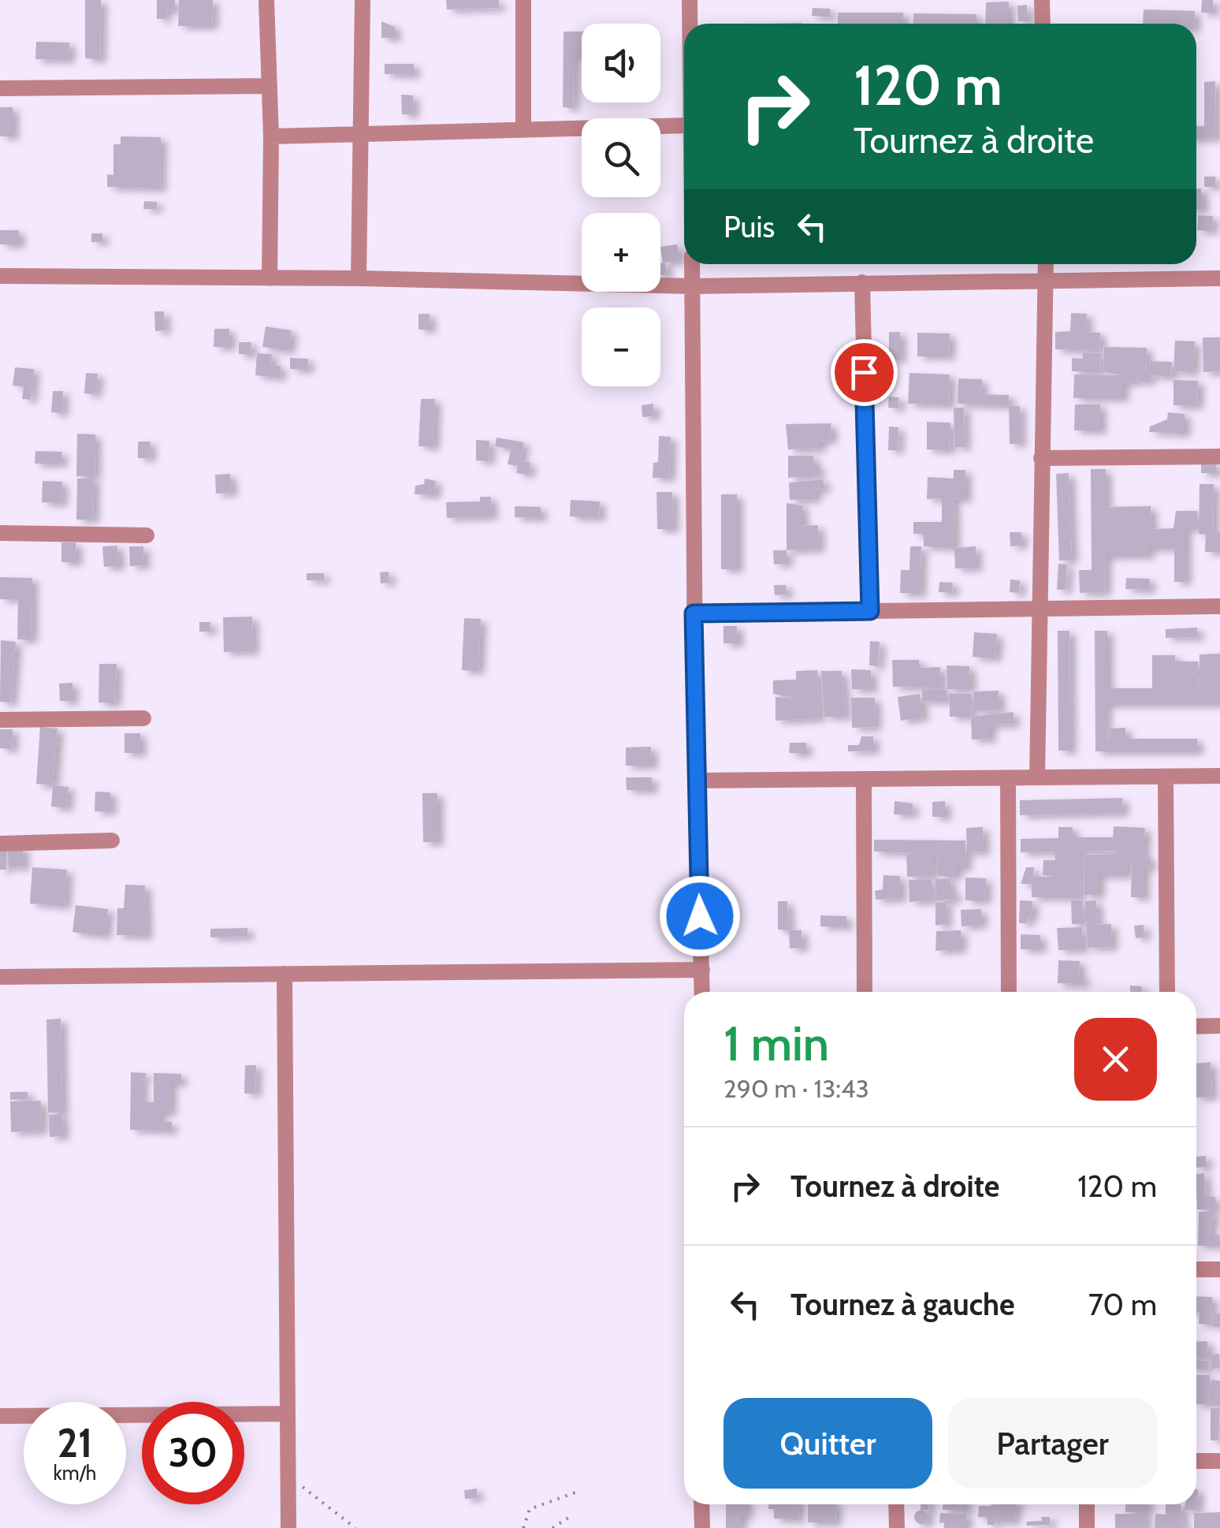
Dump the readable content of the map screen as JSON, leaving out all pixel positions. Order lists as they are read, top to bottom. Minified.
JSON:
{"page":{"map_buttons":["+","−"],"turn":["120 m","Tournez à droite"],"then":"Puis","heading":["1 min","290 m · 13:43"],"list":[{"name":"Tournez à droite","value":"120 m"},{"name":"Tournez à gauche","value":"70 m"}],"buttons":["Quitter","Partager"],"speed":"21 km/h","limit":"30"}}
